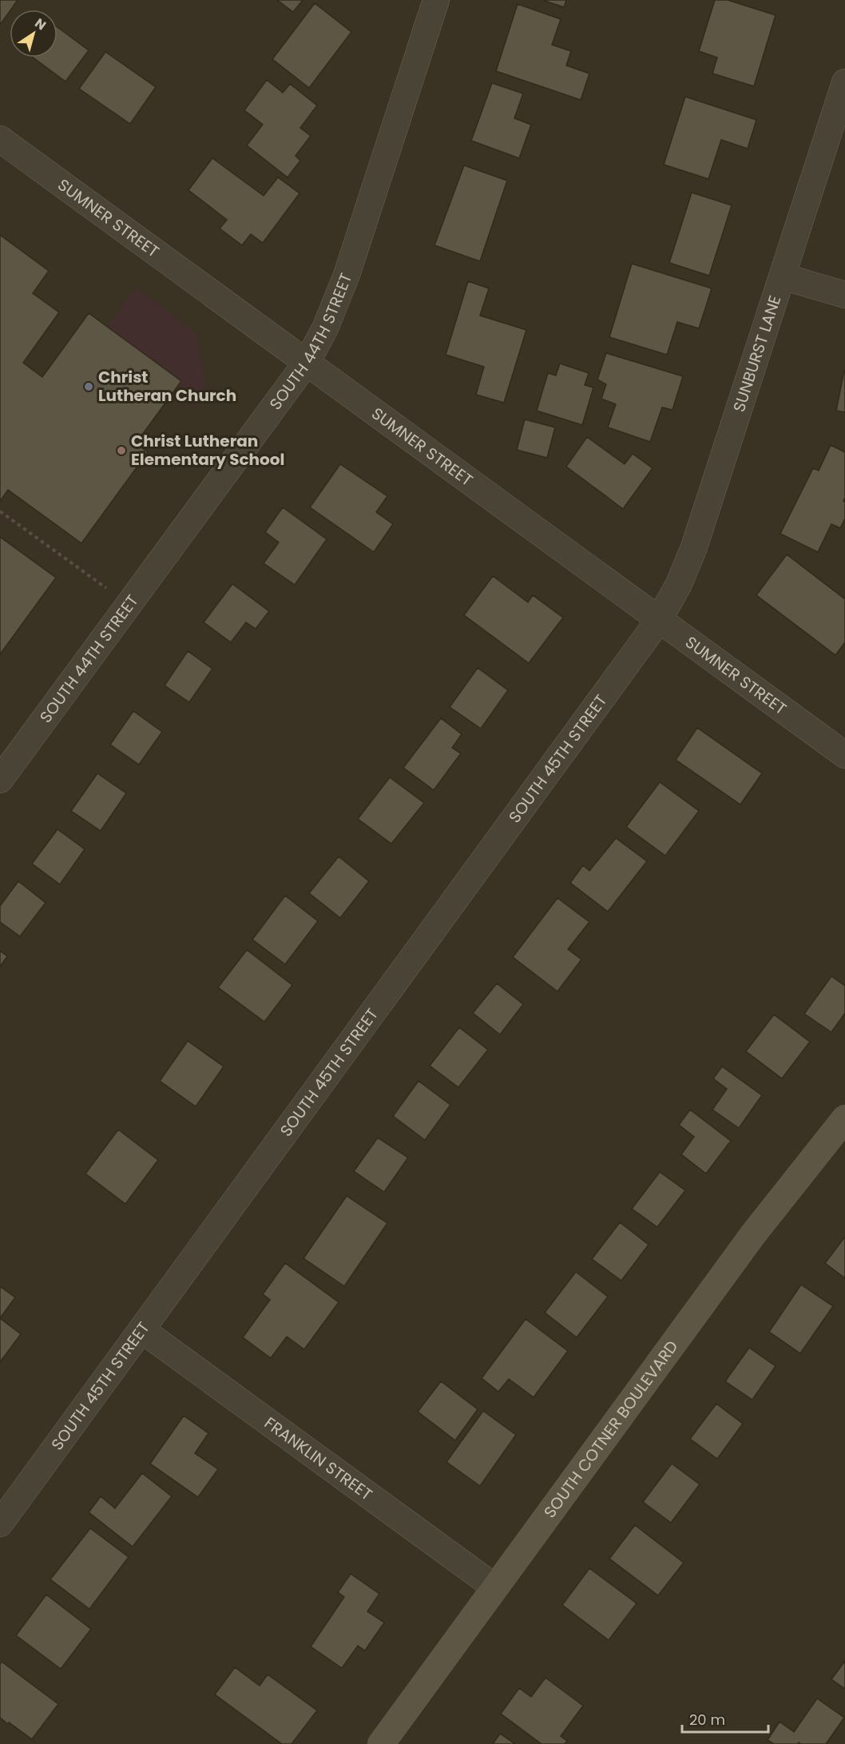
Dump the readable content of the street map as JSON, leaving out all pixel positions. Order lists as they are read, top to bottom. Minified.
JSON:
{"streets":{"main road":["SOUTH COTNER BOULEVARD"],"street":["SUMNER STREET","SOUTH 44TH STREET","SUNBURST LANE","SOUTH 45TH STREET","FRANKLIN STREET"]},"crossings":[["SUMNER STREET","SOUTH 44TH STREET"],["SUMNER STREET","SUNBURST LANE"],["SUMNER STREET","SOUTH 45TH STREET"],["SUNBURST LANE","SOUTH 45TH STREET"],["SOUTH 45TH STREET","FRANKLIN STREET"],["SOUTH COTNER BOULEVARD","FRANKLIN STREET"]],"places":["Christ Lutheran Church","Christ Lutheran Elementary School"],"scale_bar":"20 m","north":"top right"}
